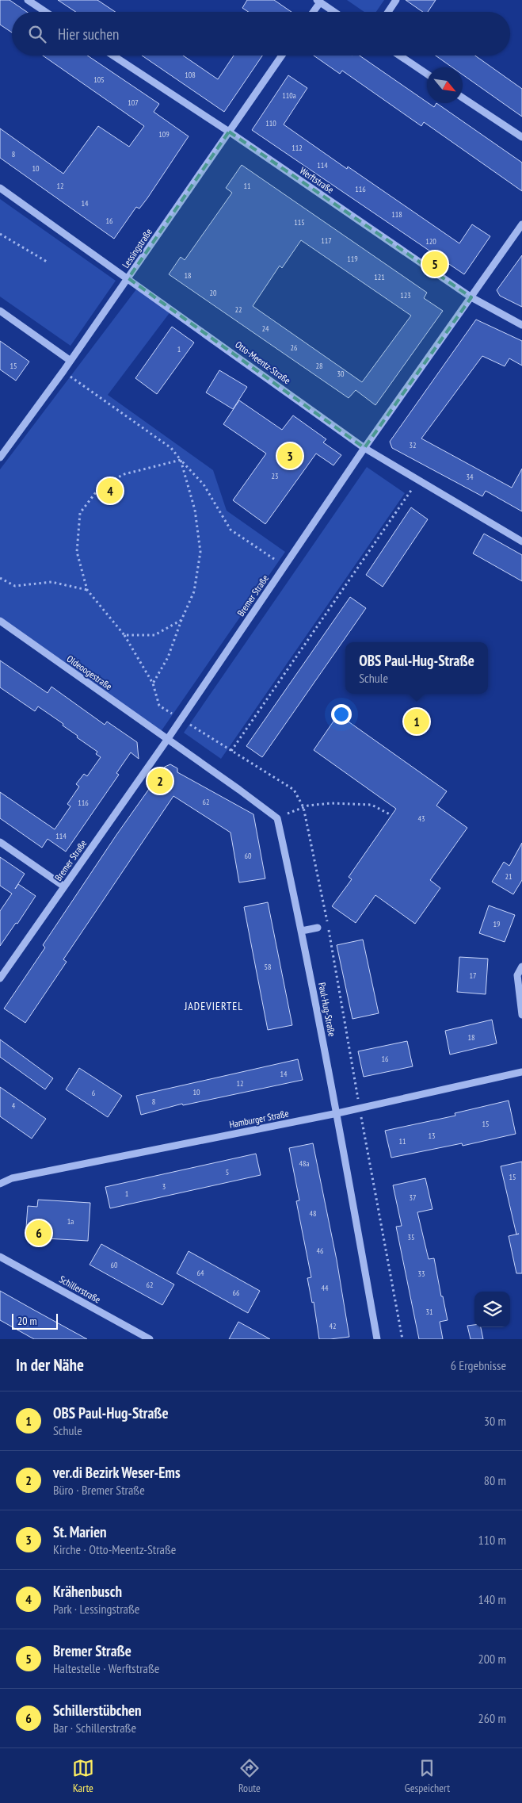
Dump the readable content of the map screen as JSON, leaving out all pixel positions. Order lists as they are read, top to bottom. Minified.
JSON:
{"streets":{"street":["Werftstraße","Lessingstraße","Otto-Meentz-Straße","Bremer Straße","Oldeoogestraße","Paul-Hug-Straße","Hamburger Straße","Schillerstraße"]},"crossings":[["Werftstraße","Lessingstraße"],["Werftstraße","Bremer Straße"],["Lessingstraße","Otto-Meentz-Straße"],["Otto-Meentz-Straße","Bremer Straße"],["Bremer Straße","Oldeoogestraße"],["Paul-Hug-Straße","Hamburger Straße"]],"districts":["JADEVIERTEL"],"house_numbers":["108","105","110a","107","110","109","112","8","114","10","12","11","116","14","118","16","115","117","120","119","18","121","20","123","22","24","26","1","15","28","30","32","23","34","62","116","43","114","60","21","19","58","17","18","16","14","12","10","6","8","4","15","13","11","48a","5","15","3","1","37","48","1a","35","46","60","64","33","62","44","66","31","42"],"scale_bar":"20 m","north":"bottom right","page":{"search":"Hier suchen","pins":["5","3","4","1","2","6"],"popup":["OBS Paul-Hug-Straße","Schule"],"scale":"20 m","heading":["In der Nähe","6 Ergebnisse"],"list":[{"mark":"1","name":"OBS Paul-Hug-Straße","note":"Schule","value":"30 m"},{"mark":"2","name":"ver.di Bezirk Weser-Ems","note":"Büro · Bremer Straße","value":"80 m"},{"mark":"3","name":"St. Marien","note":"Kirche · Otto-Meentz-Straße","value":"110 m"},{"mark":"4","name":"Krähenbusch","note":"Park · Lessingstraße","value":"140 m"},{"mark":"5","name":"Bremer Straße","note":"Haltestelle · Werftstraße","value":"200 m"},{"mark":"6","name":"Schillerstübchen","note":"Bar · Schillerstraße","value":"260 m"}],"nav":["Karte","Route","Gespeichert"]}}
